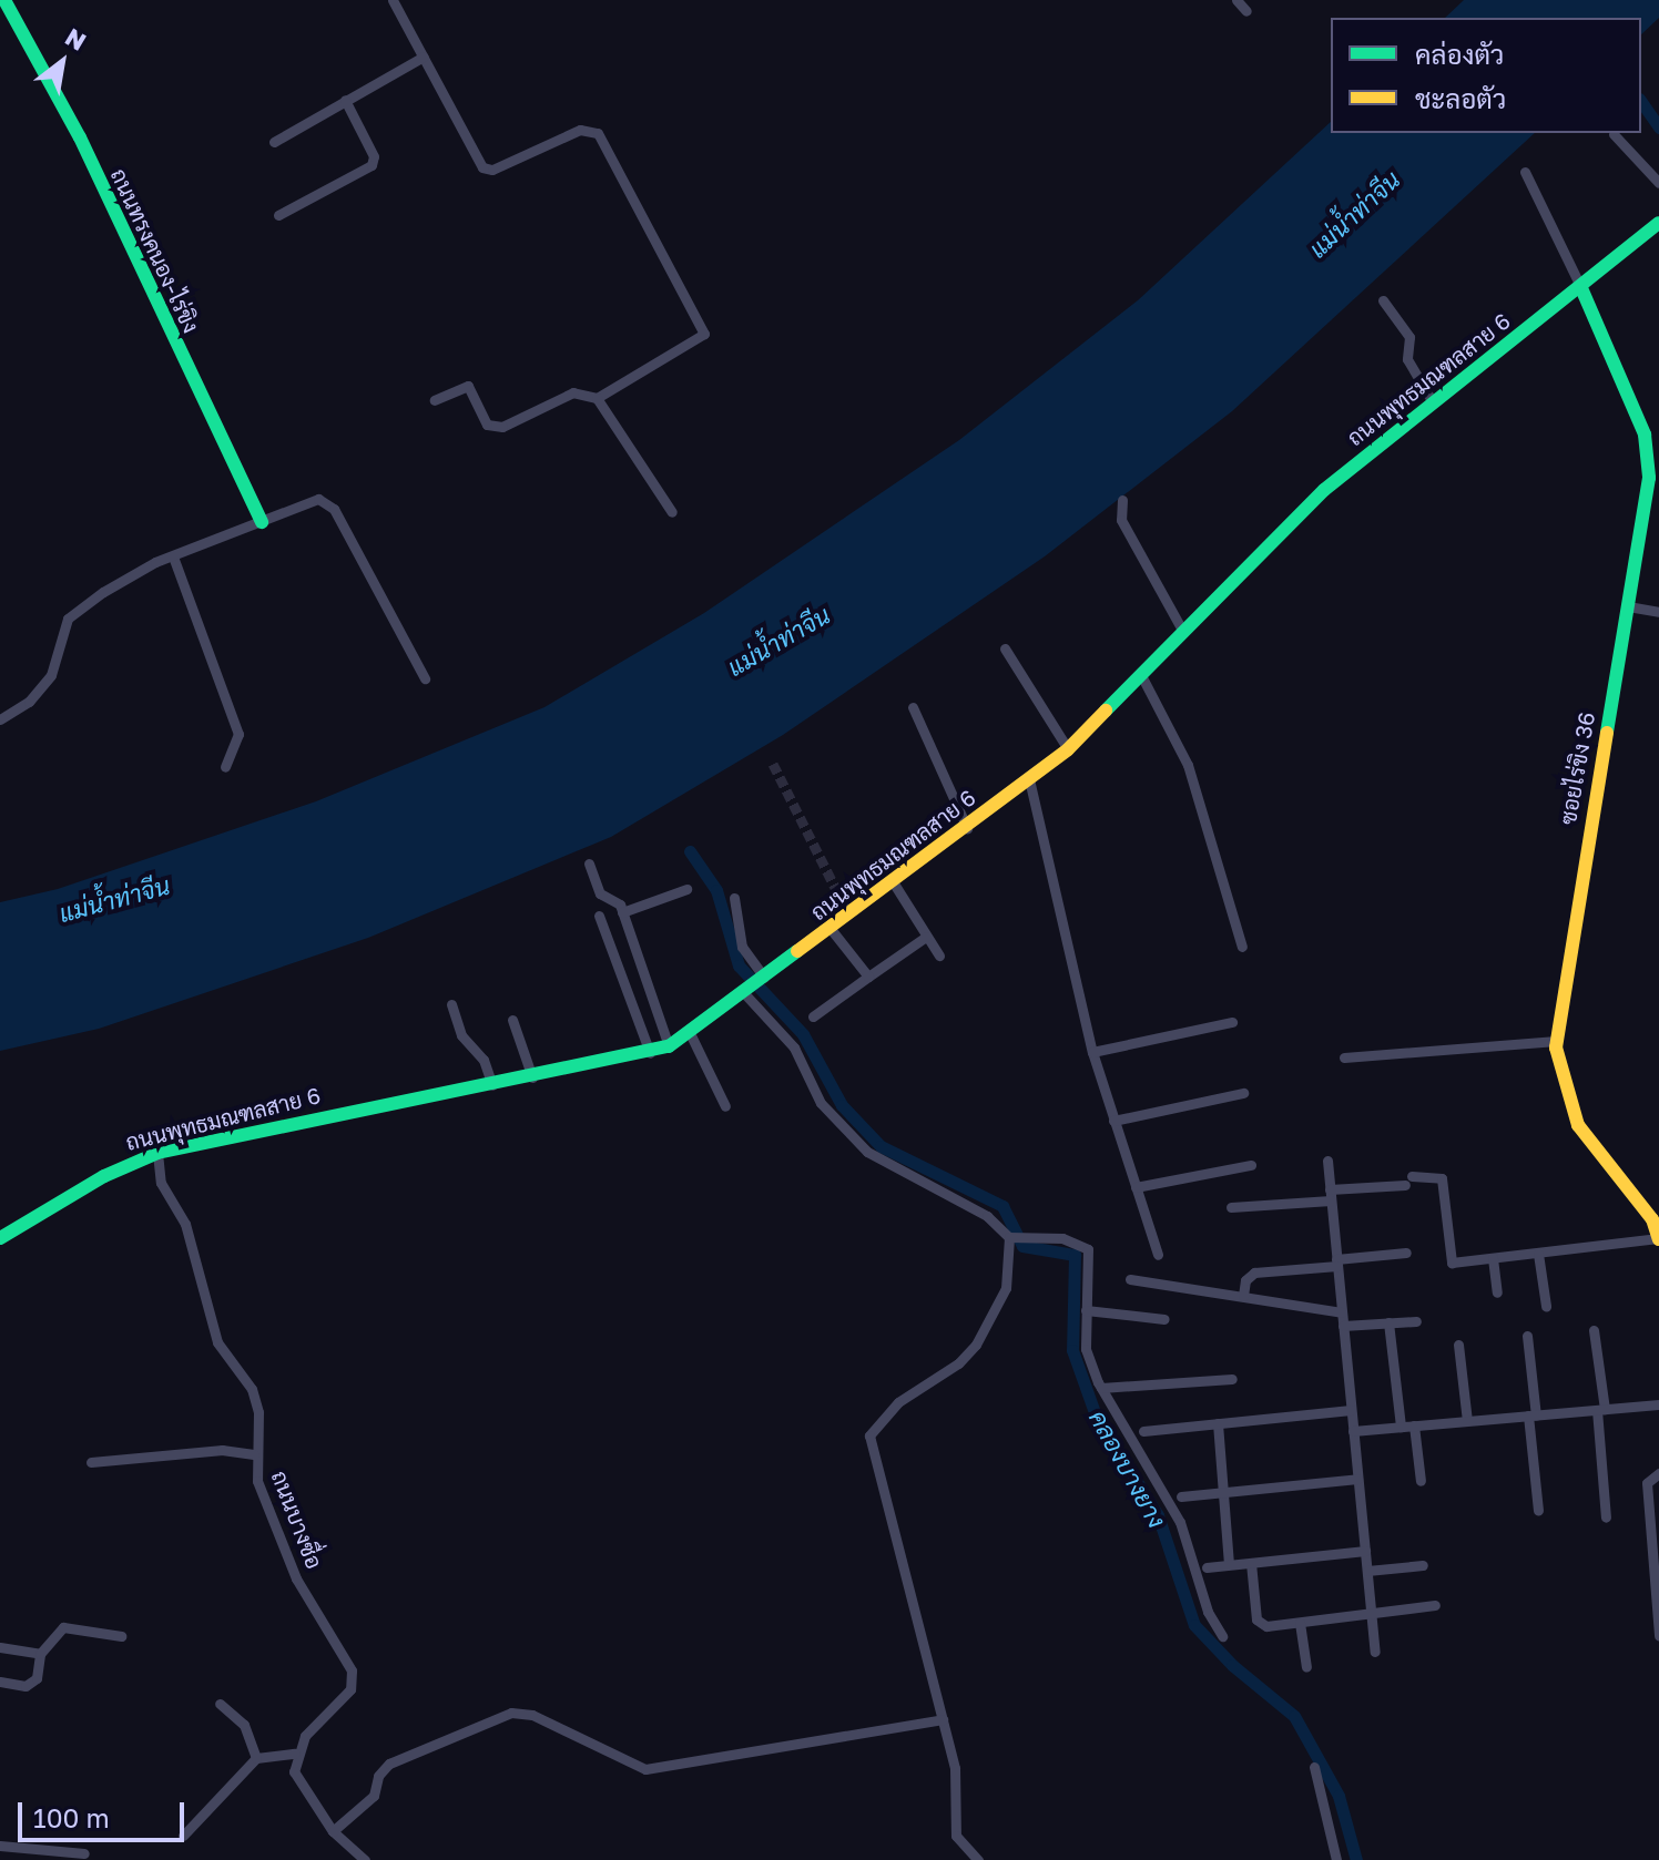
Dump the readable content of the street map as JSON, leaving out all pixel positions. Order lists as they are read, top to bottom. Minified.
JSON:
{"streets":{"main road":["ถนนทรงคนอง-ไร่ขิง","ถนนพุทธมณฑลสาย 6","ซอยไร่ขิง 36"],"street":["ถนนบางซื่อ"]},"crossings":[["ถนนพุทธมณฑลสาย 6","ซอยไร่ขิง 36"],["ถนนพุทธมณฑลสาย 6","ถนนบางซื่อ"]],"water":["แม่น้ำท่าจีน","คลองบางยาง"],"legend":["คล่องตัว","ชะลอตัว"],"scale_bar":"100 m","north":"top right"}
